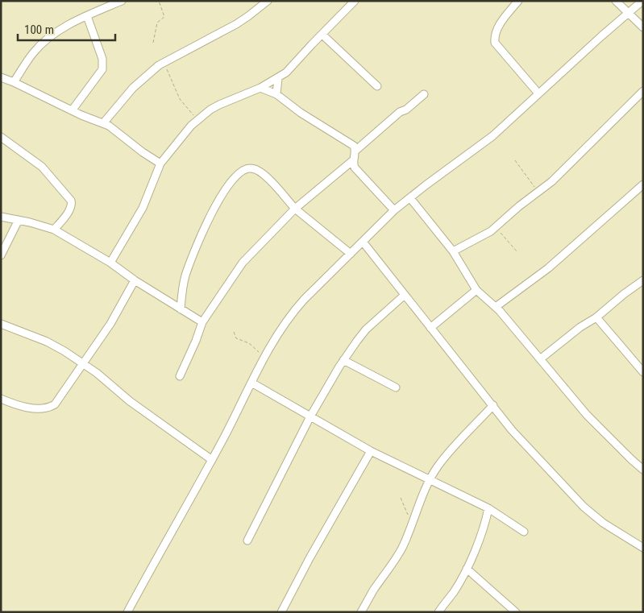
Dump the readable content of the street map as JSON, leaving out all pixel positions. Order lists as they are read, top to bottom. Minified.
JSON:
{"scale_bar":"100 m"}
